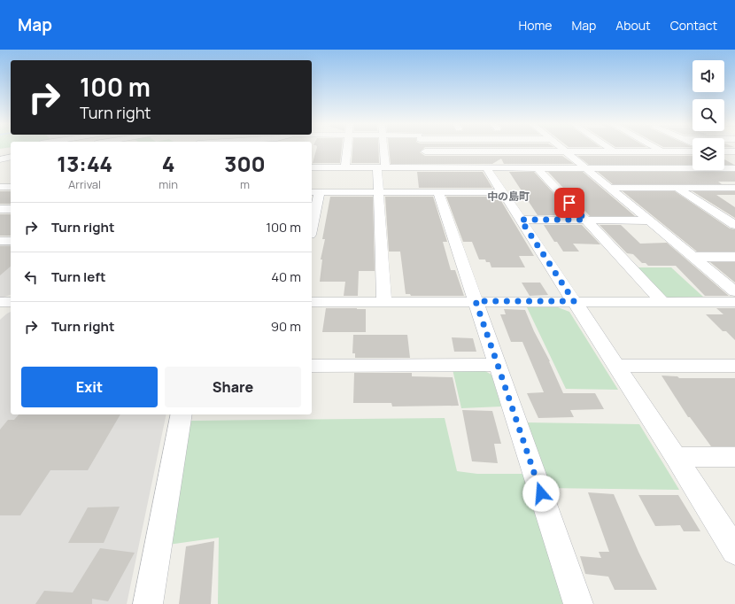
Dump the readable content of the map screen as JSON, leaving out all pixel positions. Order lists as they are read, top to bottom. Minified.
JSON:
{"districts":["中の島町"],"page":{"header":"Map","nav":["Home","Map","About","Contact"],"turn":["100 m","Turn right"],"eta":["13:44","Arrival","4","min","300","m"],"list":[{"name":"Turn right","value":"100 m"},{"name":"Turn left","value":"40 m"},{"name":"Turn right","value":"90 m"}],"buttons":["Exit","Share"]}}
